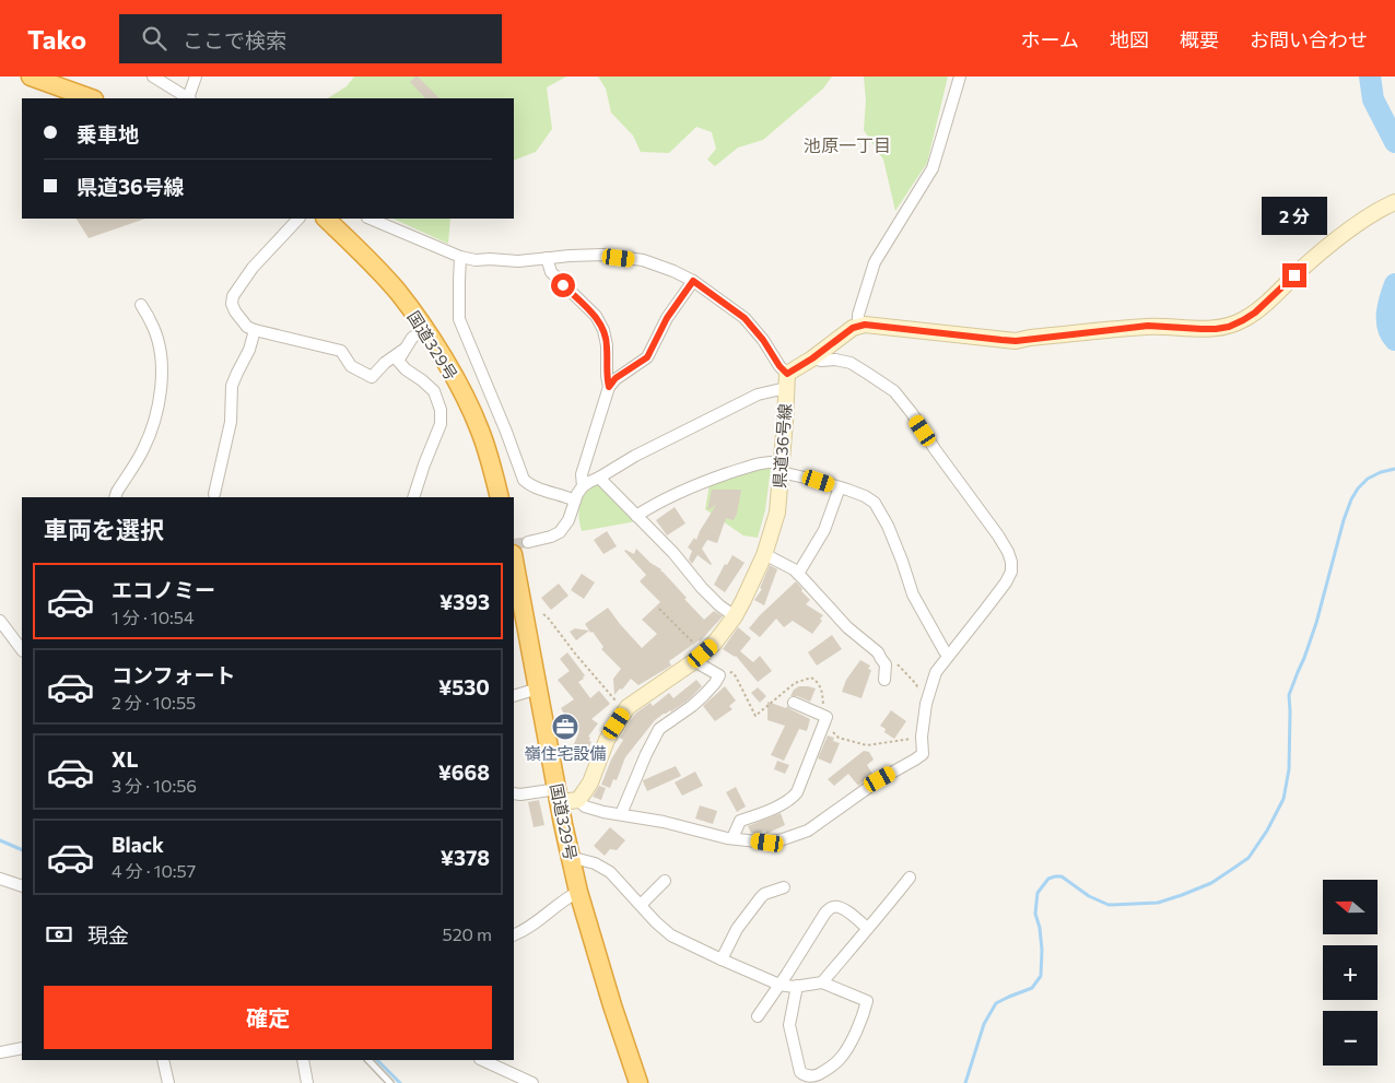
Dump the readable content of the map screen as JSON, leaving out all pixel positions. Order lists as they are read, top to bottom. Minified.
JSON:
{"streets":{"highway":["国道329号"],"main road":["県道36号線"]},"districts":["池原一丁目"],"places":{"office":["嶺住宅設備"]},"north":"left","page":{"header":"Tako","search":"ここで検索","nav":["ホーム","地図","概要","お問い合わせ"],"banner":["乗車地","県道36号線"],"bubble":"2 分","heading":"車両を選択","list":[{"name":"エコノミー","note":"1 分 · 10:54","value":"¥393"},{"name":"コンフォート","note":"2 分 · 10:55","value":"¥530"},{"name":"XL","note":"3 分 · 10:56","value":"¥668"},{"name":"Black","note":"4 分 · 10:57","value":"¥378"}],"map_buttons":["+","−"],"pay":["現金","520 m"],"buttons":"確定"}}
